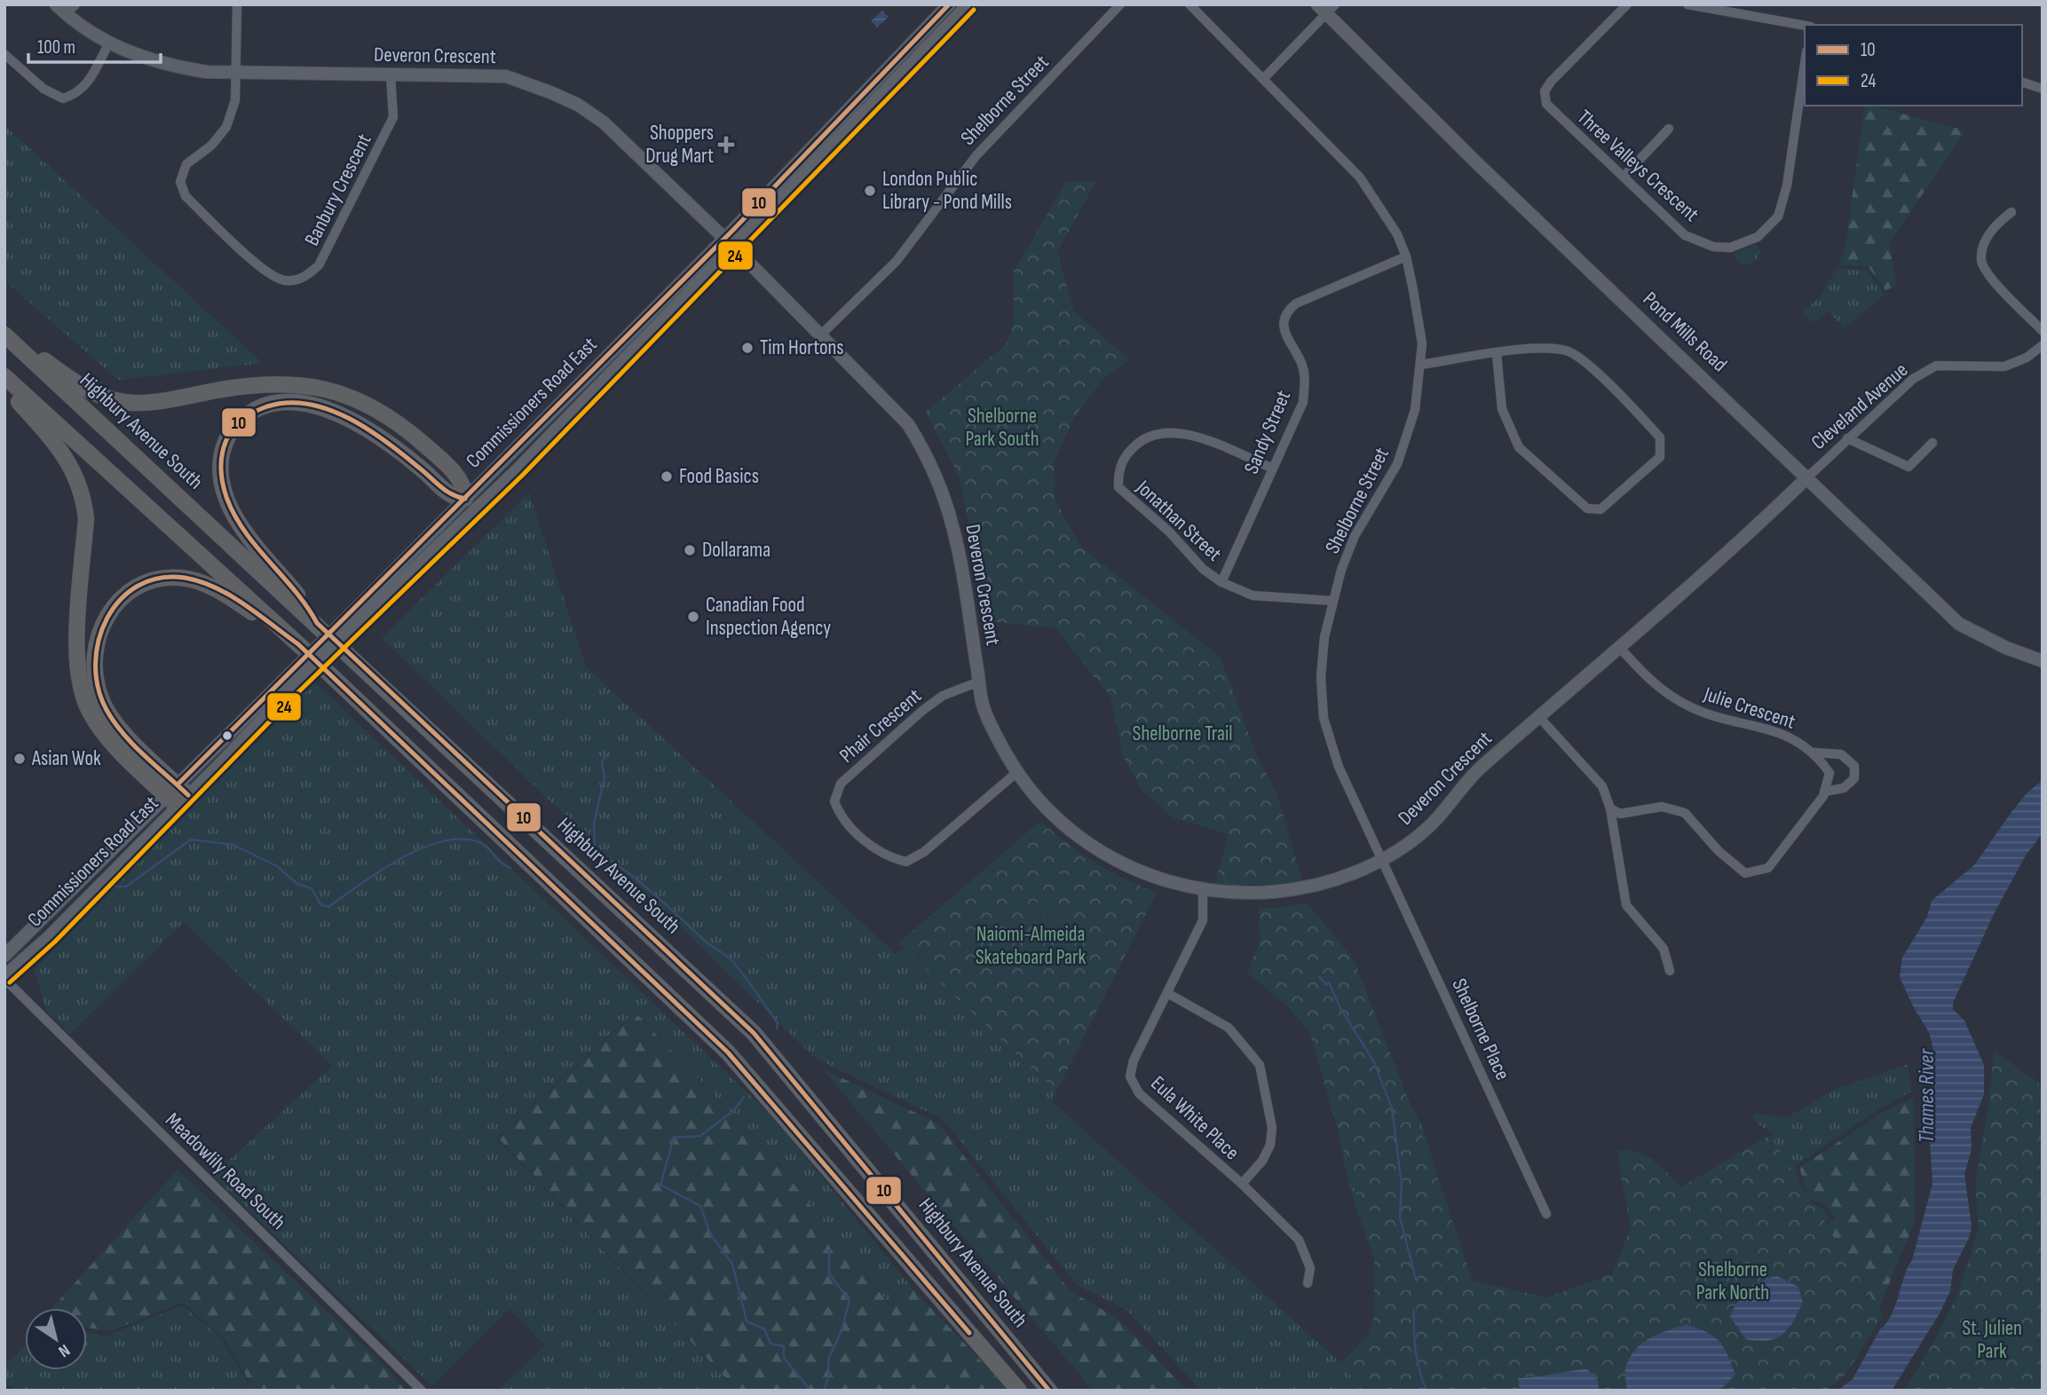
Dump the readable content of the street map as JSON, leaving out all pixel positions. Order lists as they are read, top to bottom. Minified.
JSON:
{"streets":{"highway":["Highbury Avenue South"],"main road":["Deveron Crescent","Pond Mills Road","Commissioners Road East"],"street":["Shelborne Street","Three Valleys Crescent","Banbury Crescent","Cleveland Avenue","Sandy Street","Jonathan Street","Julie Crescent","Phair Crescent","Shelborne Place","Eula White Place","Meadowlily Road South"]},"crossings":[["Deveron Crescent","Shelborne Street"],["Deveron Crescent","Banbury Crescent"],["Deveron Crescent","Pond Mills Road"],["Deveron Crescent","Commissioners Road East"],["Deveron Crescent","Cleveland Avenue"],["Deveron Crescent","Julie Crescent"],["Deveron Crescent","Phair Crescent"],["Deveron Crescent","Shelborne Place"],["Deveron Crescent","Eula White Place"],["Shelborne Street","Sandy Street"],["Shelborne Street","Jonathan Street"],["Shelborne Street","Shelborne Place"],["Pond Mills Road","Cleveland Avenue"],["Commissioners Road East","Meadowlily Road South"],["Sandy Street","Jonathan Street"]],"water":["Thames River"],"parks":["Shelborne Park South","Shelborne Trail","Naiomi-Almeida Skateboard Park","Shelborne Park North","St. Julien Park"],"places":{"health":["Shoppers Drug Mart"],"other":["London Public Library - Pond Mills","Tim Hortons","Food Basics","Dollarama","Canadian Food Inspection Agency","Asian Wok"]},"lines":["transit line 10","transit line 24"],"legend":["10","24"],"scale_bar":"100 m","north":"bottom right"}
